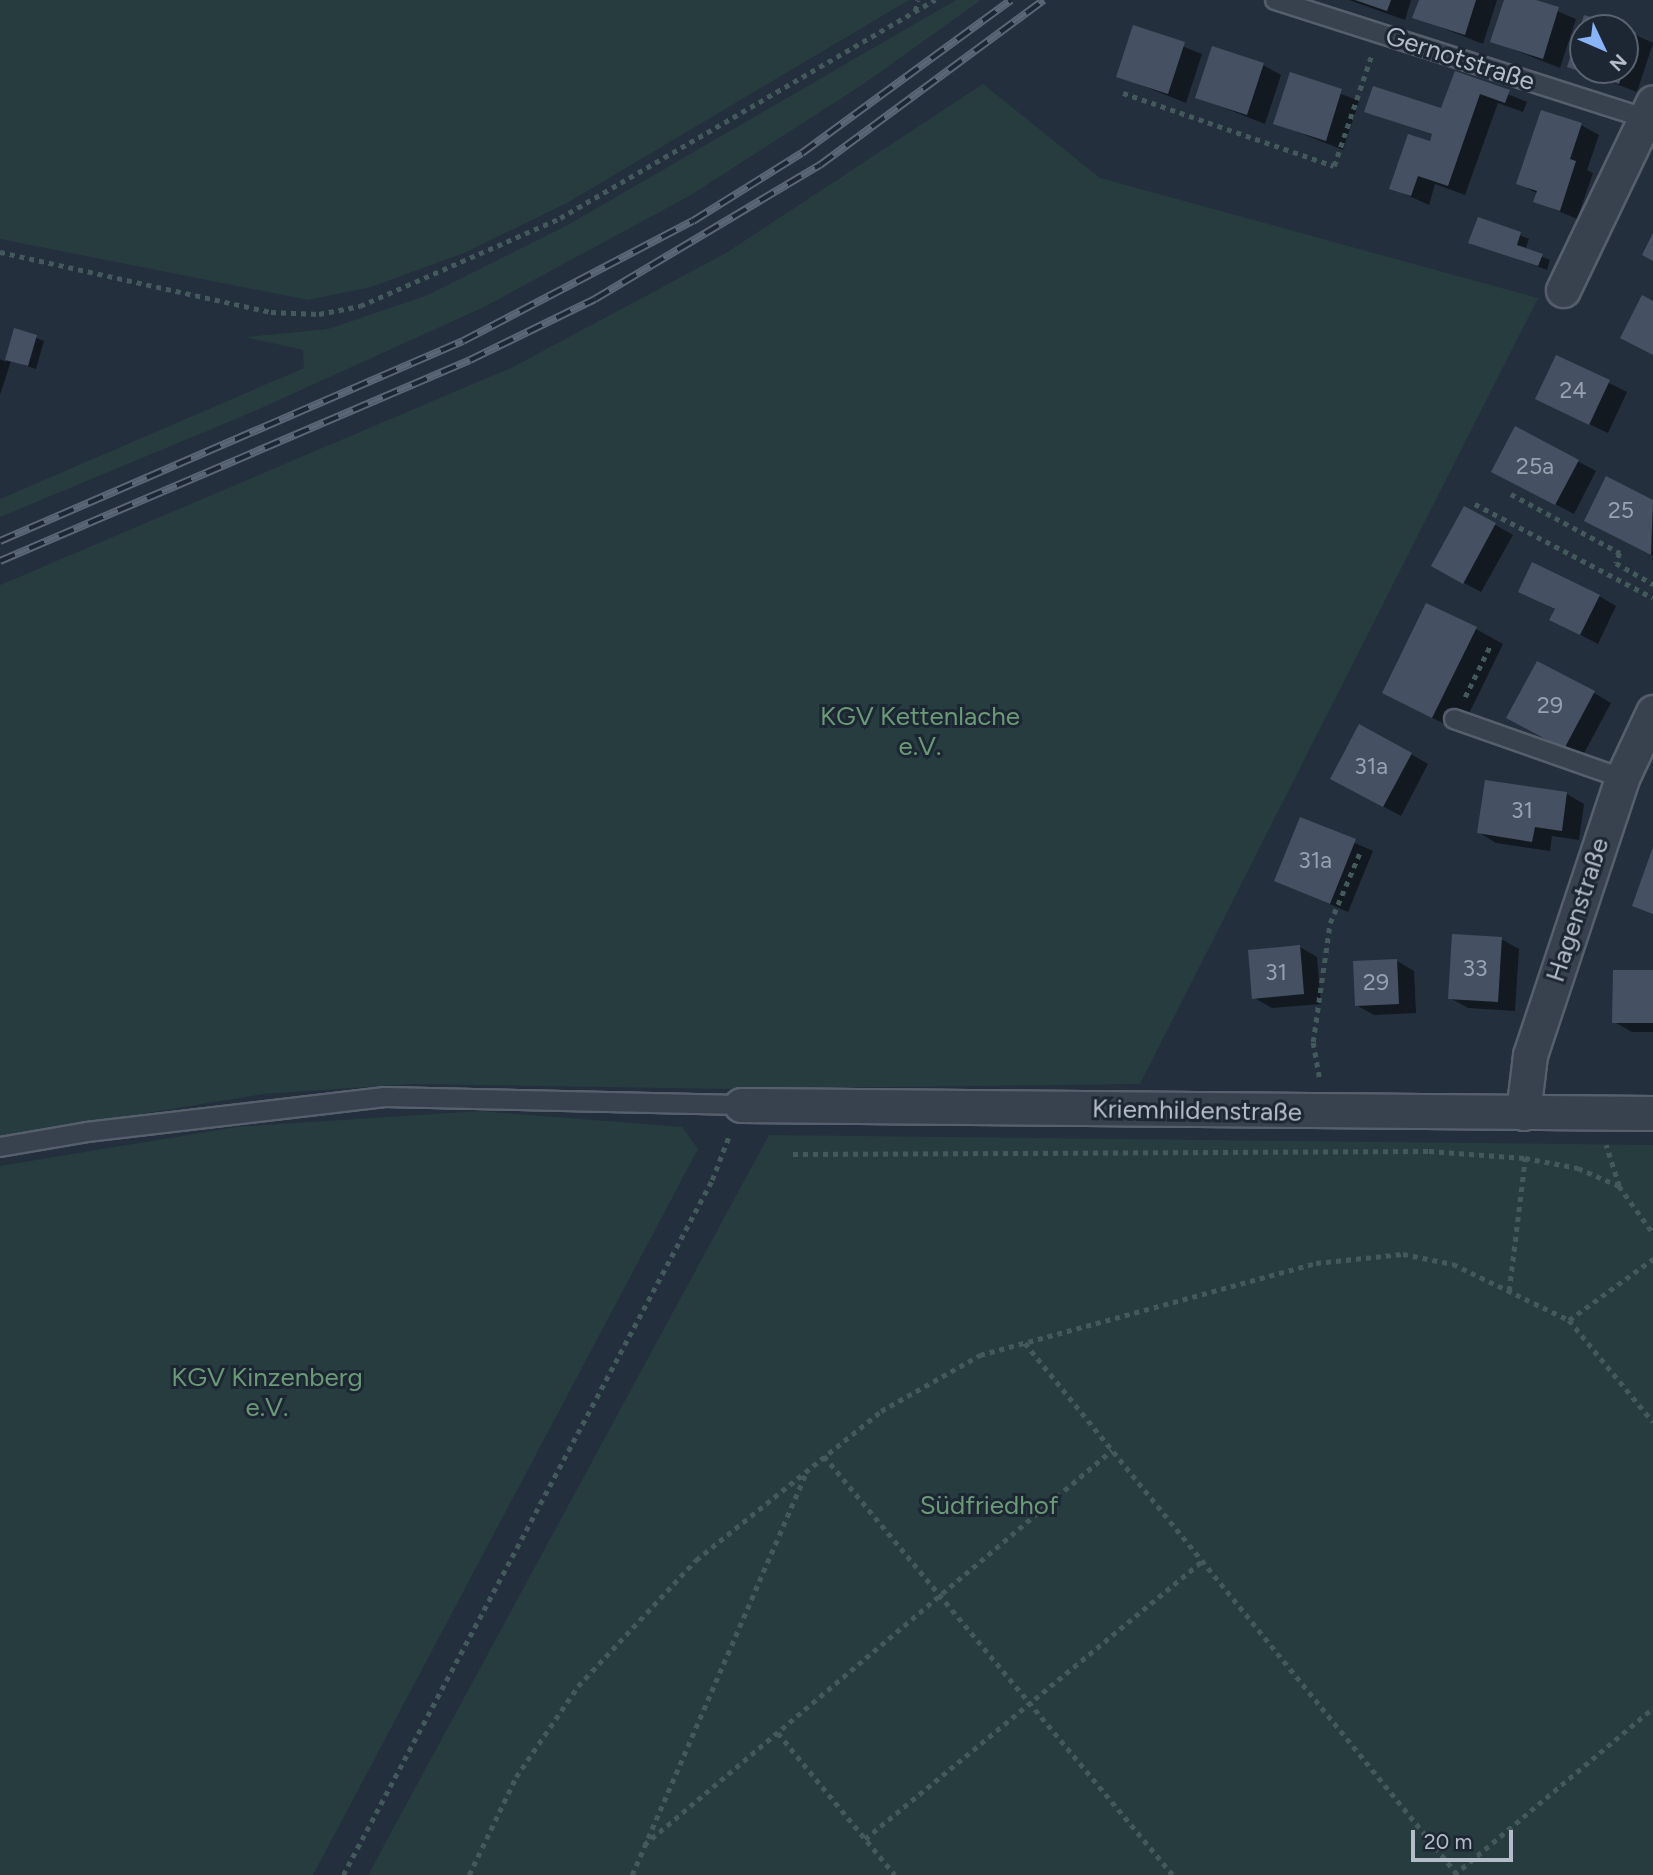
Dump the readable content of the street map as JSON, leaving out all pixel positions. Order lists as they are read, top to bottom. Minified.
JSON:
{"streets":{"street":["Gernotstraße","Hagenstraße","Kriemhildenstraße"]},"crossings":[["Hagenstraße","Kriemhildenstraße"]],"parks":["KGV Kettenlache e.V.","KGV Kinzenberg e.V.","Südfriedhof"],"house_numbers":["24","25a","25","29","31a","31","31a","33","31","29"],"scale_bar":"20 m","north":"bottom right"}
